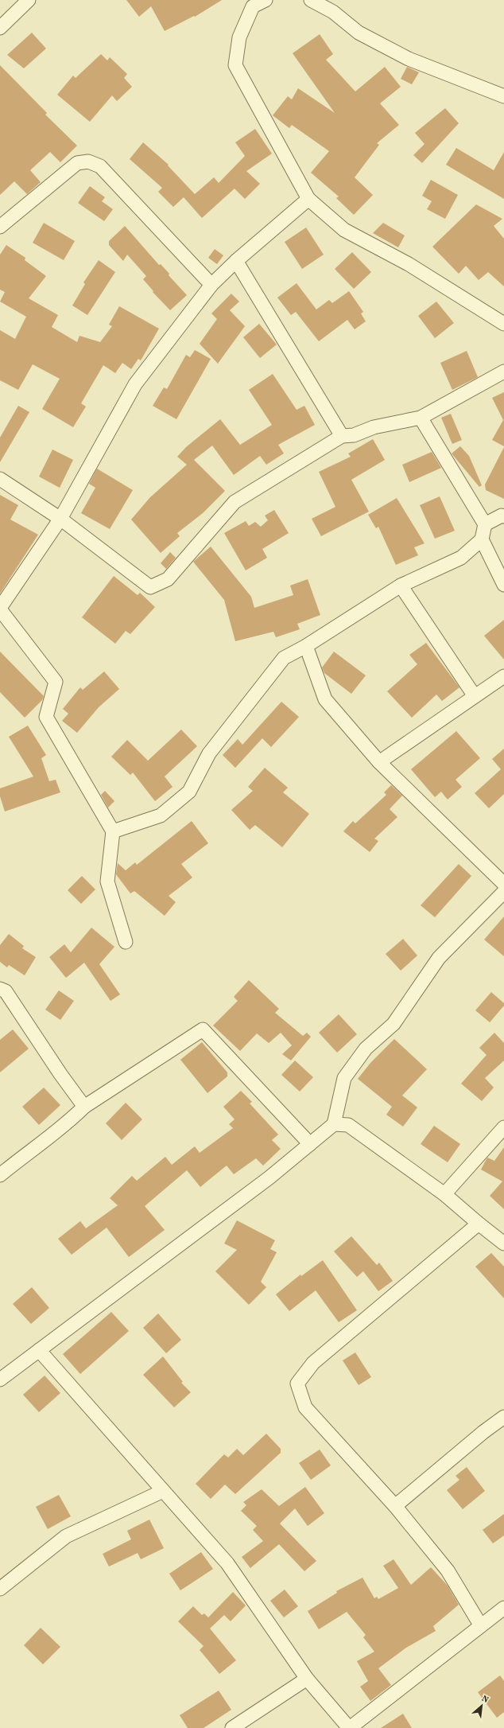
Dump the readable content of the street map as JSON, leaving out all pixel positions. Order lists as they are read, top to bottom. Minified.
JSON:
{"north":"top right"}
